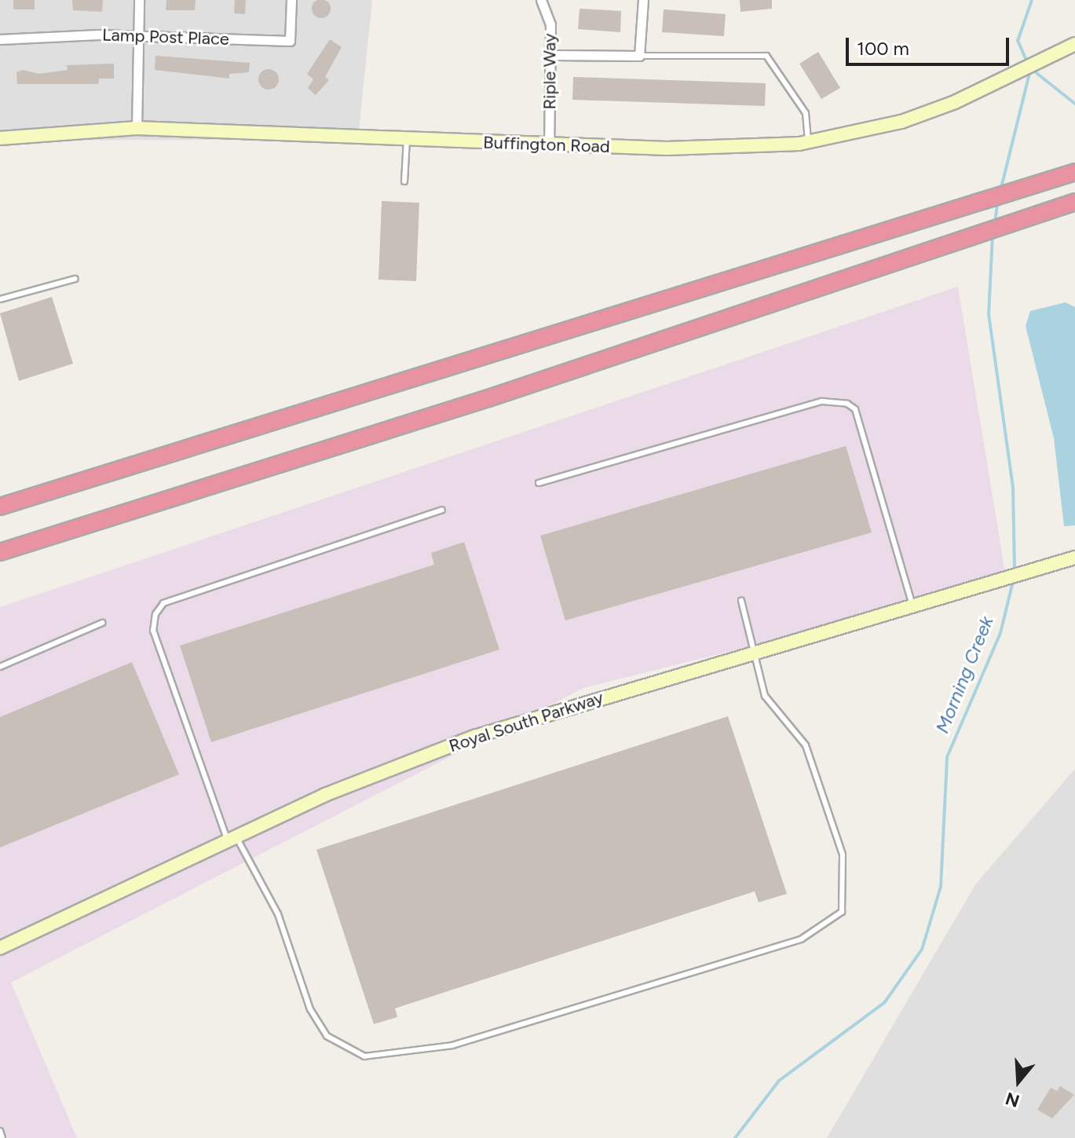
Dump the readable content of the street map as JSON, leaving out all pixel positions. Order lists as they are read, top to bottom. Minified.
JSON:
{"streets":{"street":["Lamp Post Place","Riple Way","Buffington Road","Royal South Parkway"]},"crossings":[["Riple Way","Buffington Road"]],"water":["Morning Creek"],"scale_bar":"100 m","north":"bottom"}
